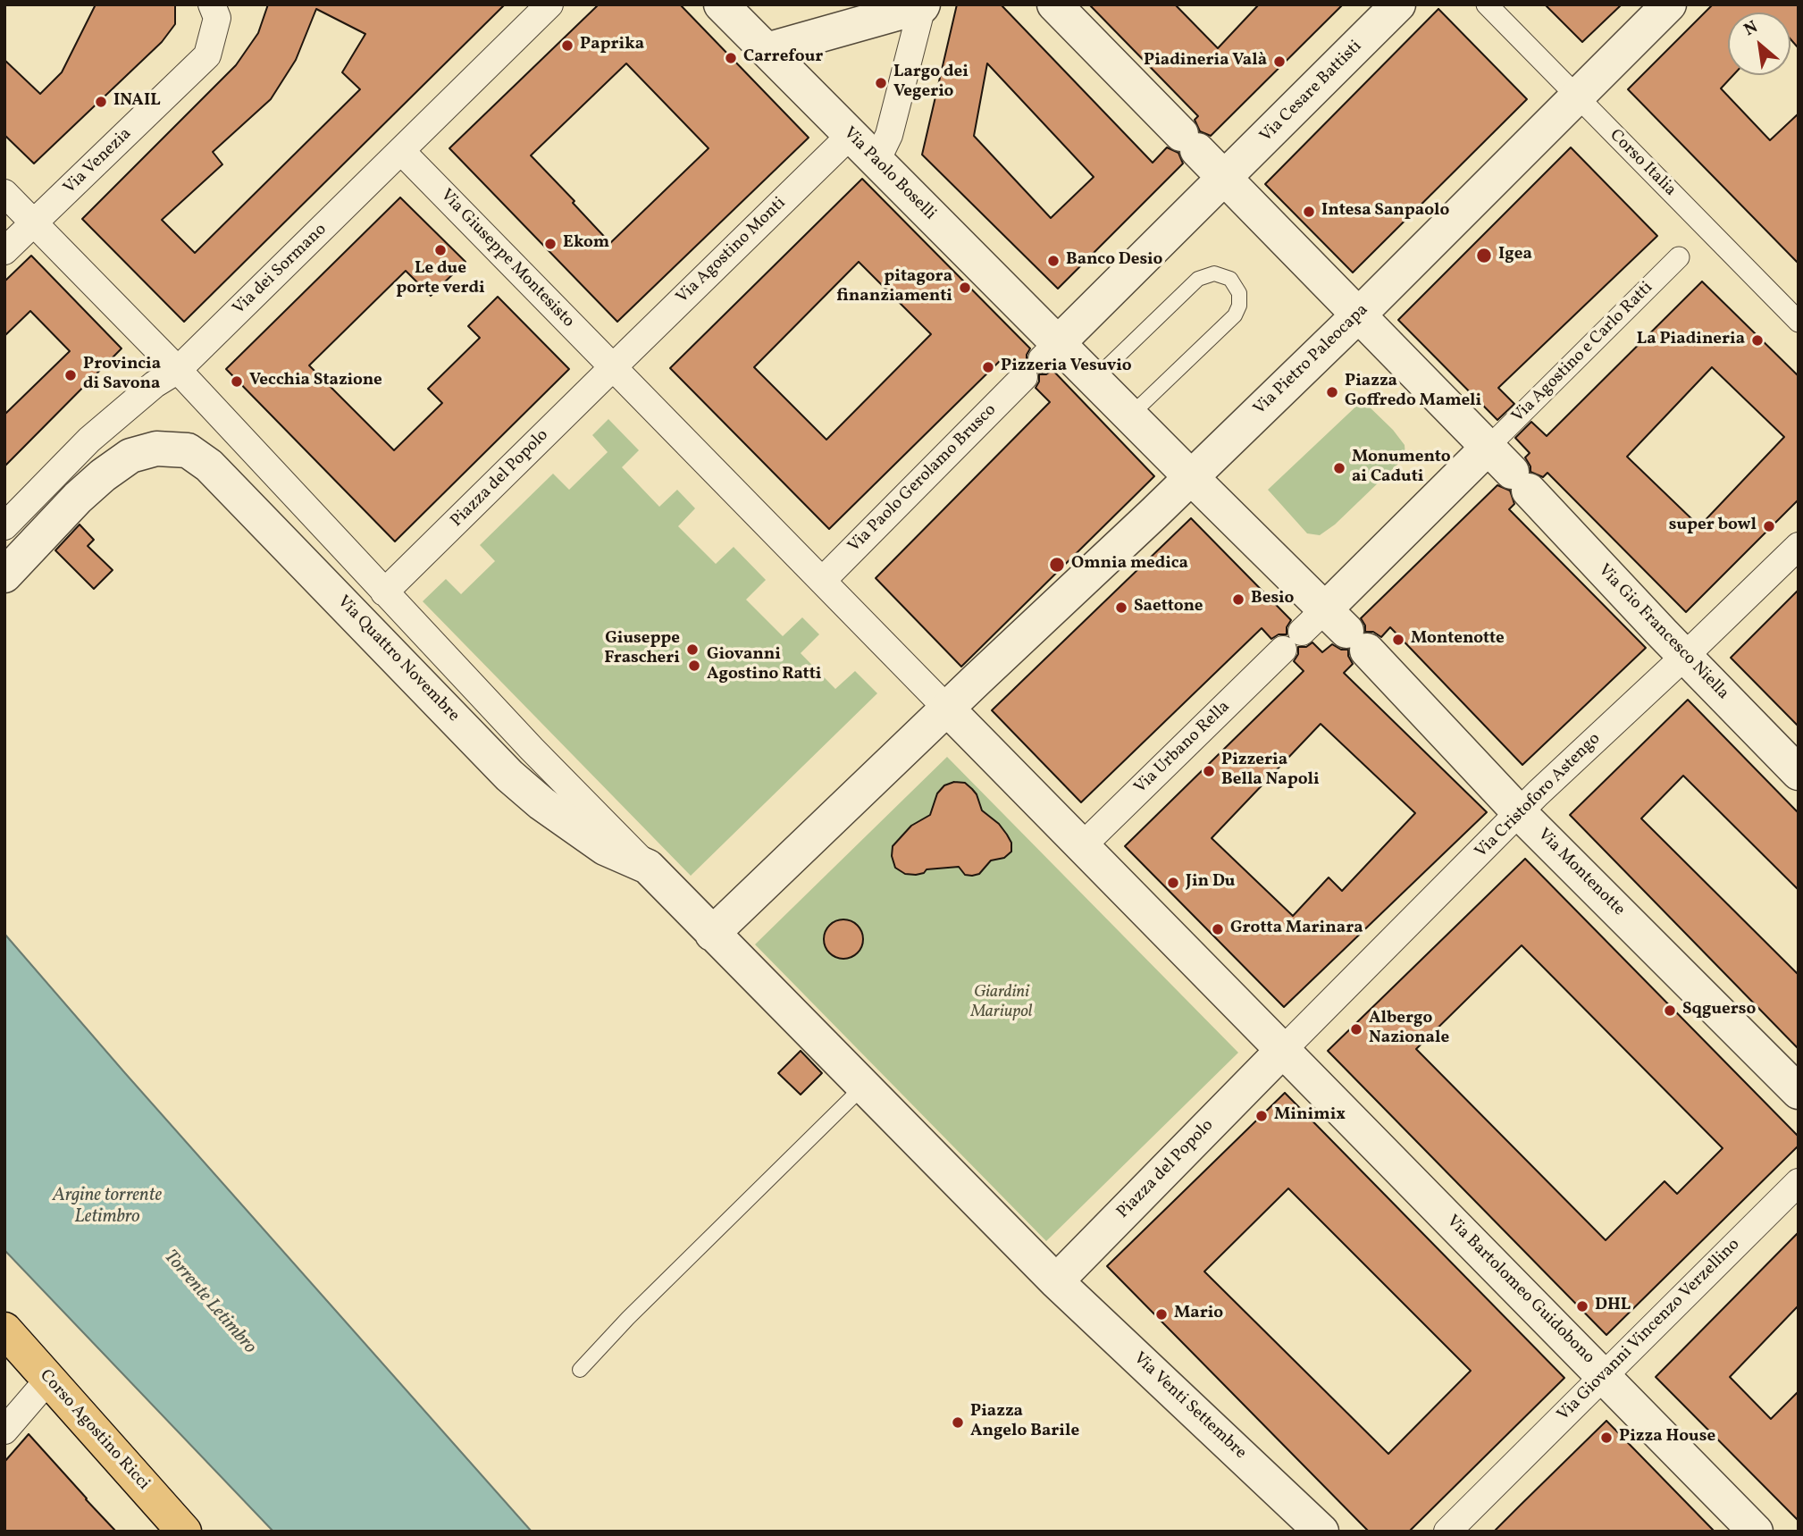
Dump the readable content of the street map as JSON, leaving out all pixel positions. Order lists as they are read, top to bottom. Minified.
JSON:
{"streets":{"main road":["Corso Agostino Ricci"],"street":["Via Cesare Battisti","Via Venezia","Corso Italia","Via Paolo Boselli","Via Agostino Monti","Via Giuseppe Montesisto","Via dei Sormano","Via Agostino e Carlo Ratti","Via Pietro Paleocapa","Piazza del Popolo","Via Paolo Gerolamo Brusco","Via Gio Francesco Niella","Via Quattro Novembre","Via Urbano Rella","Via Cristoforo Astengo","Via Montenotte","Via Bartolomeo Guidobono","Via Giovanni Vincenzo Verzellino","Via Venti Settembre"]},"crossings":[["Corso Italia","Via Pietro Paleocapa"],["Via Paolo Boselli","Via Agostino Monti"],["Via Paolo Boselli","Via Paolo Gerolamo Brusco"],["Via Agostino Monti","Via Giuseppe Montesisto"],["Via Agostino Monti","Piazza del Popolo"],["Via Giuseppe Montesisto","Via dei Sormano"],["Via Giuseppe Montesisto","Piazza del Popolo"],["Via Agostino e Carlo Ratti","Via Gio Francesco Niella"],["Piazza del Popolo","Via Cristoforo Astengo"],["Piazza del Popolo","Via Bartolomeo Guidobono"],["Piazza del Popolo","Via Venti Settembre"],["Via Gio Francesco Niella","Via Cristoforo Astengo"],["Via Cristoforo Astengo","Via Montenotte"],["Via Cristoforo Astengo","Via Bartolomeo Guidobono"],["Via Bartolomeo Guidobono","Via Giovanni Vincenzo Verzellino"]],"water":["Argine torrente Letimbro","Torrente Letimbro"],"parks":["Giardini Mariupol"],"places":["Paprika","Carrefour","Piadineria Valà","Largo dei Vegerio","INAIL","Intesa Sanpaolo","Ekom","Le due porte verdi","Igea","Banco Desio","pitagora finanziamenti","La Piadineria","Pizzeria Vesuvio","Provincia di Savona","Vecchia Stazione","Piazza Goffredo Mameli","Monumento ai Caduti","super bowl","Omnia medica","Besio","Saettone","Montenotte","Giuseppe Frascheri","Giovanni Agostino Ratti","Pizzeria Bella Napoli","Jin Du","Grotta Marinara","Sqguerso","Albergo Nazionale","Minimix","DHL","Mario","Piazza Angelo Barile","Pizza House"],"north":"top left"}
